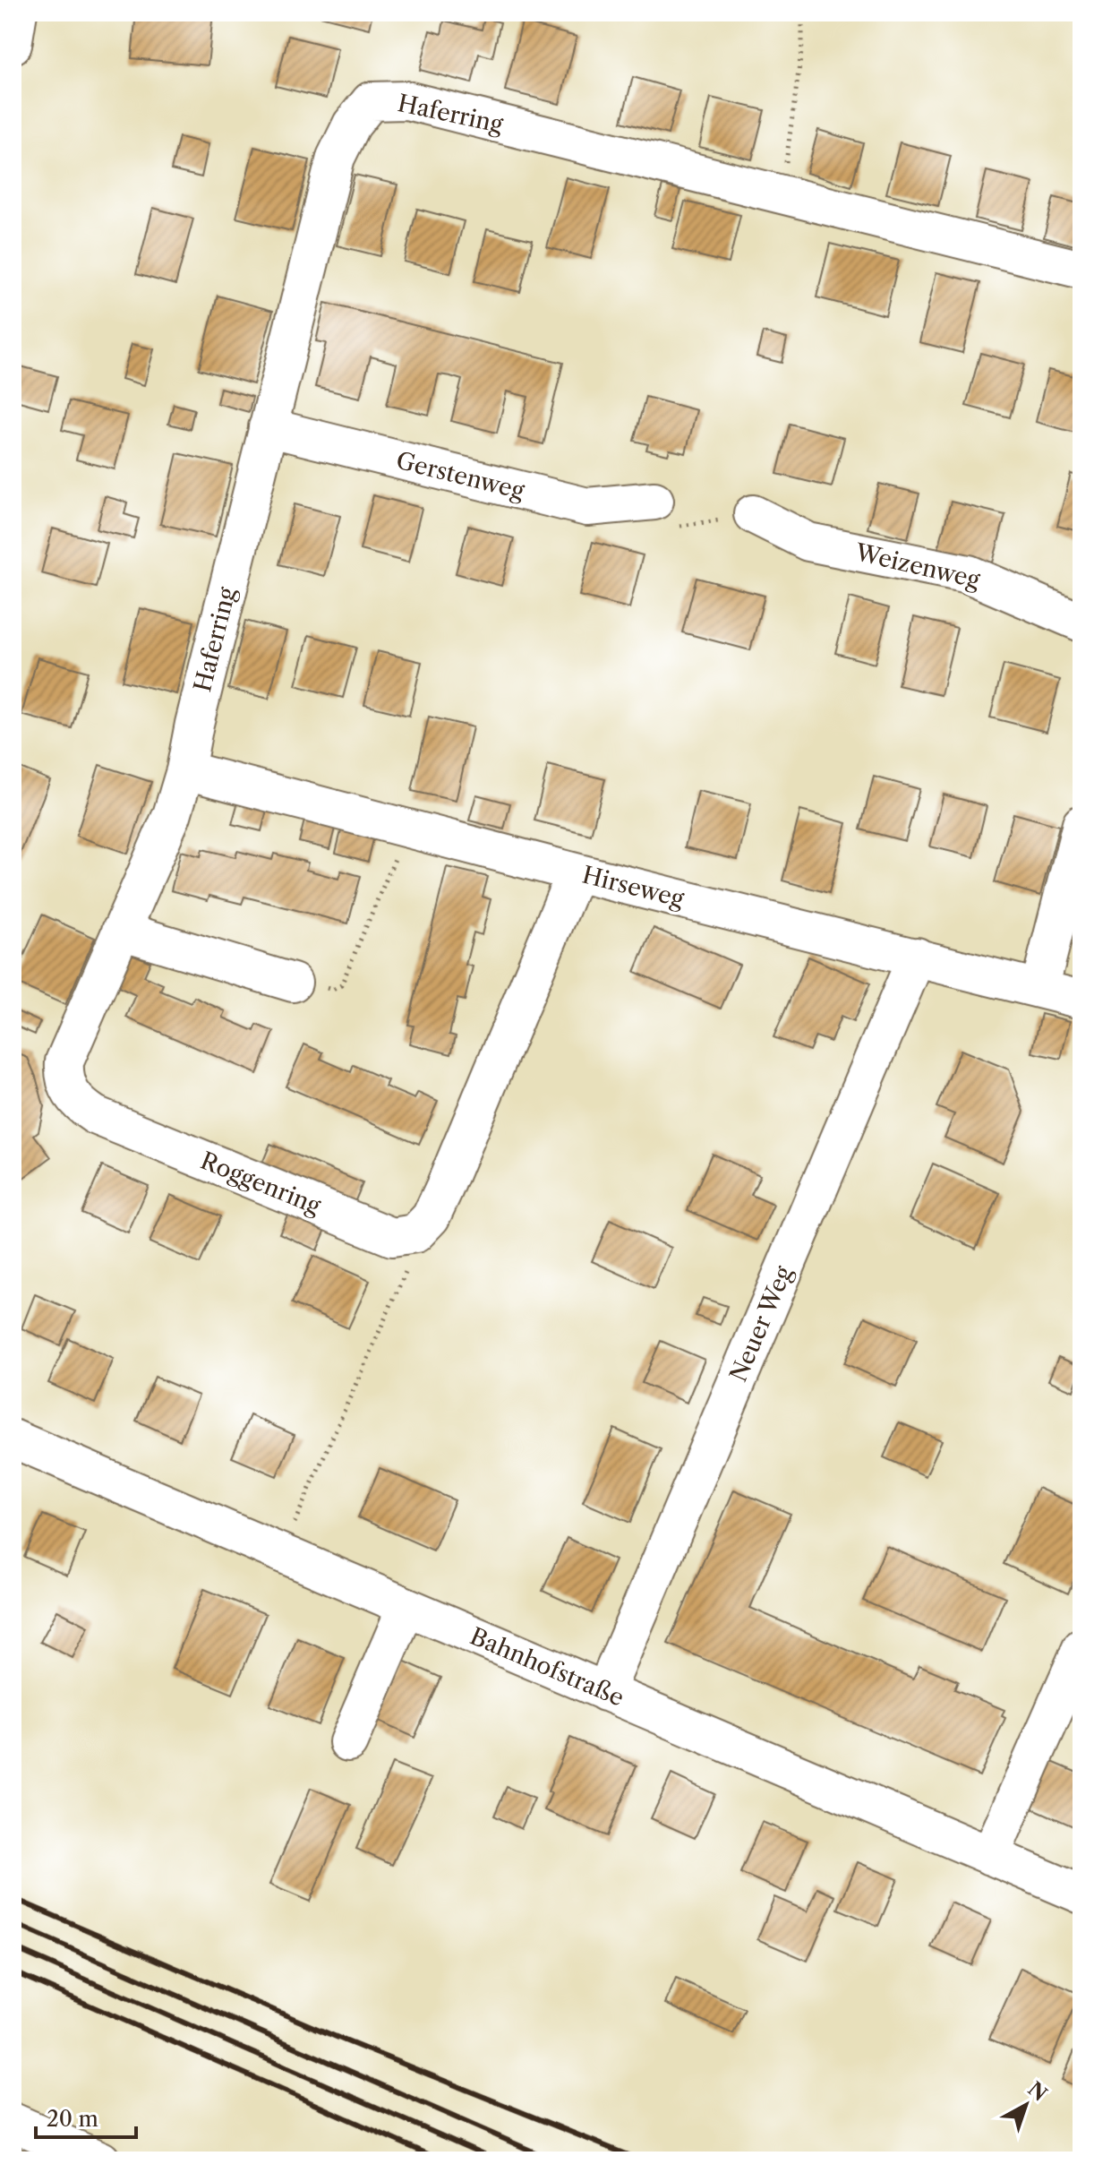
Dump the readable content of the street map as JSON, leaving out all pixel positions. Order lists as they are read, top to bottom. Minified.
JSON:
{"streets":{"street":["Haferring","Gerstenweg","Weizenweg","Hirseweg","Roggenring","Neuer Weg","Bahnhofstraße"]},"crossings":[["Haferring","Gerstenweg"],["Haferring","Hirseweg"],["Haferring","Roggenring"],["Hirseweg","Roggenring"],["Hirseweg","Neuer Weg"],["Neuer Weg","Bahnhofstraße"]],"scale_bar":"20 m","north":"top right"}
